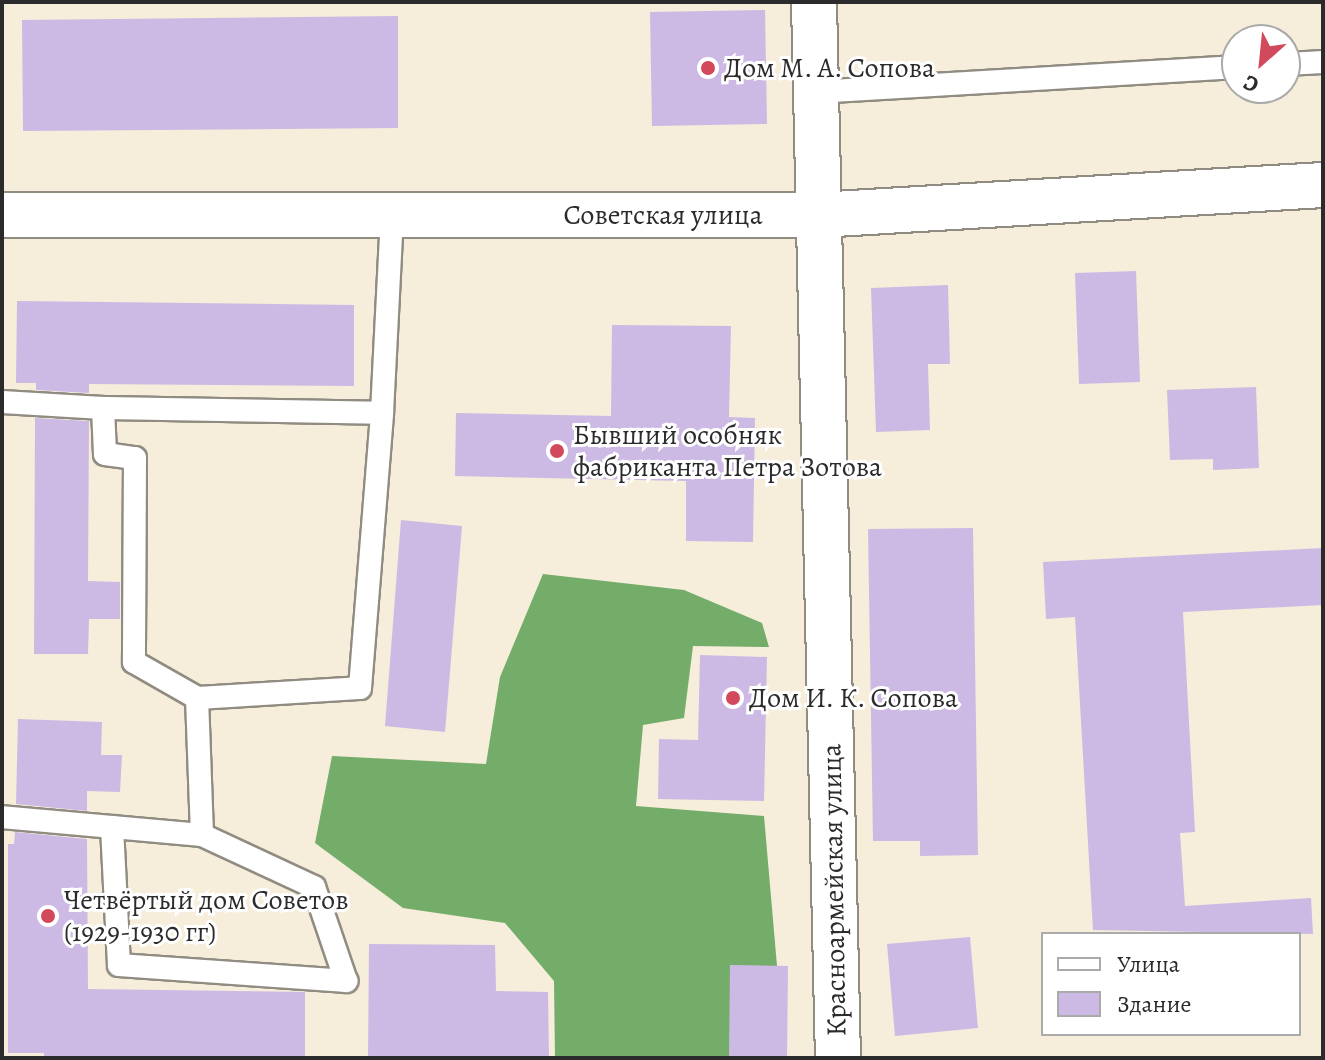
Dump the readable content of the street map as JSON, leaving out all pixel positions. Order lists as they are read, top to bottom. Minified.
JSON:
{"streets":{"street":["Советская улица","Красноармейская улица"]},"crossings":[["Советская улица","Красноармейская улица"]],"places":["Дом М. А. Сопова","Бывший особняк фабриканта Петра Зотова","Дом И. К. Сопова","Четвёртый дом Советов (1929-1930 гг)"],"legend":["Улица","Здание"],"north":"bottom left"}
